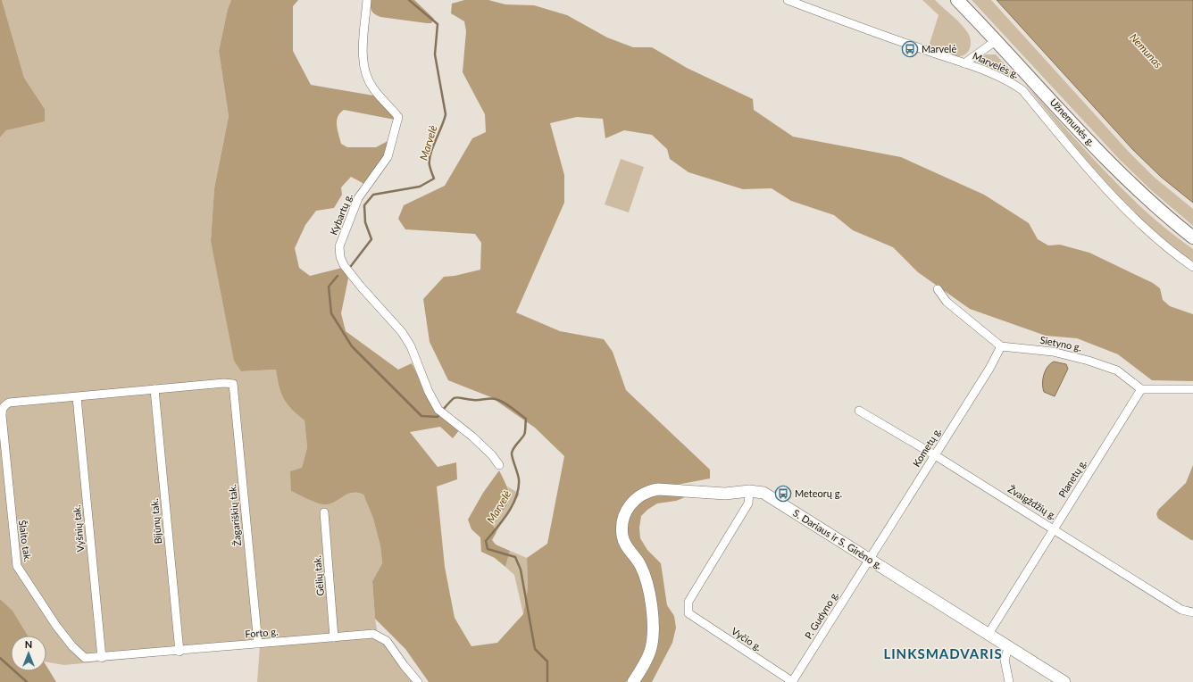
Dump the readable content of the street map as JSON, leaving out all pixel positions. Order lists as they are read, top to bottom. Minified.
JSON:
{"streets":{"main road":["Užnemunės g."],"street":["Marvelės g.","Kybartų g.","Sietyno g.","Kometų g.","Planetų g.","Žvaigždžių g.","Žagariškių tak.","Bijūnų tak.","Vyšnių tak.","S. Dariaus ir S. Girėno g.","Šlaito tak.","Gėlių tak.","P. Gudyno g.","Forto g.","Vyčio g."]},"crossings":[["Sietyno g.","Kometų g."],["Sietyno g.","Planetų g."],["Kometų g.","Žvaigždžių g."],["Kometų g.","S. Dariaus ir S. Girėno g."],["Kometų g.","P. Gudyno g."],["Planetų g.","Žvaigždžių g."],["Planetų g.","S. Dariaus ir S. Girėno g."],["Žagariškių tak.","Bijūnų tak."],["Žagariškių tak.","Forto g."],["Bijūnų tak.","Forto g."],["Vyšnių tak.","Šlaito tak."],["Vyšnių tak.","Forto g."],["S. Dariaus ir S. Girėno g.","P. Gudyno g."],["S. Dariaus ir S. Girėno g.","Vyčio g."],["Šlaito tak.","Forto g."],["Gėlių tak.","Forto g."],["P. Gudyno g.","Vyčio g."]],"districts":["LINKSMADVARIS"],"water":["Nemunas","Marvelė"],"places":{"bus stop":["Marvelė","Meteorų g."]},"north":"top"}
